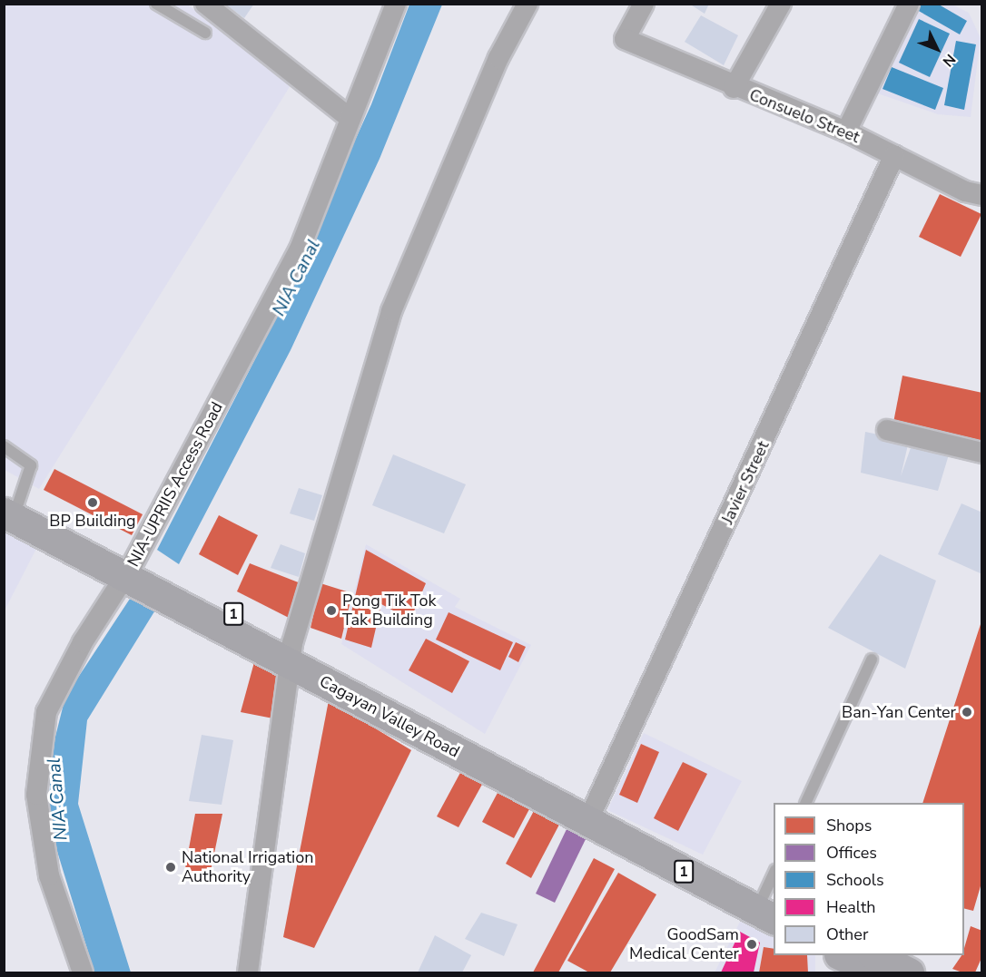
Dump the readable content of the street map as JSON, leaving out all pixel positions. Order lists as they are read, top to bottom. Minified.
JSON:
{"streets":{"highway":["1","Cagayan Valley Road"],"street":["Consuelo Street","Javier Street","NIA-UPRIIS Access Road"]},"crossings":[["Consuelo Street","Javier Street"],["Javier Street","Cagayan Valley Road"],["NIA-UPRIIS Access Road","Cagayan Valley Road"]],"water":["NIA Canal"],"places":["BP Building","Pong Tik Tok Tak Building","Ban-Yan Center","National Irrigation Authority","GoodSam Medical Center"],"legend":["Shops","Offices","Schools","Health","Other"],"north":"bottom right"}
